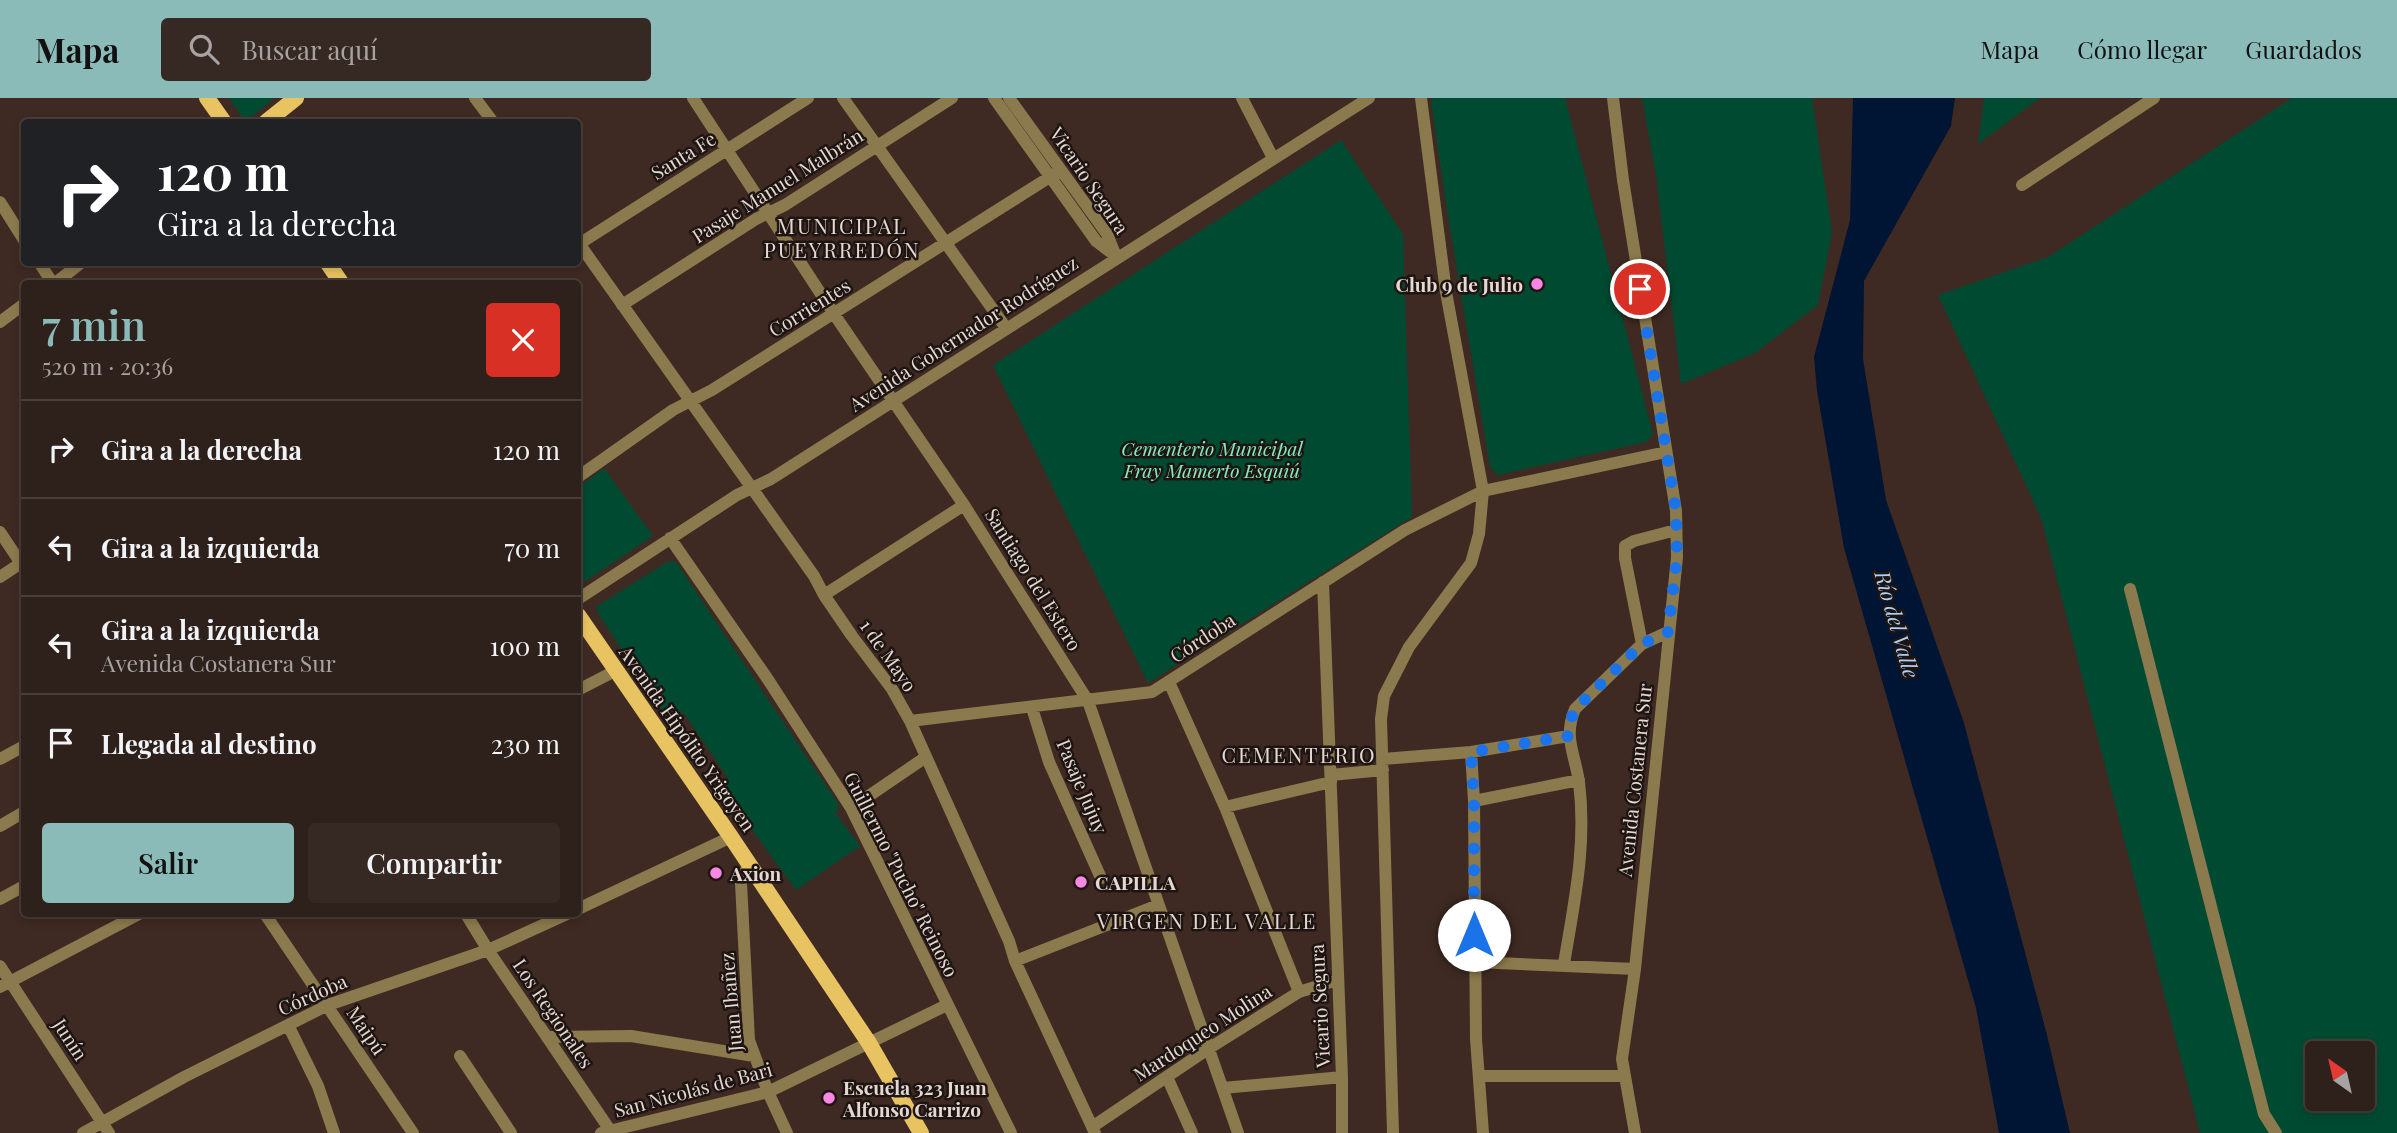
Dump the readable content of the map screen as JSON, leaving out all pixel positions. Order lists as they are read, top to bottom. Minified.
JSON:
{"streets":{"main road":["Avenida Hipólito Yrigoyen"],"street":["Santa Fe","Vicario Segura","Pasaje Manuel Malbrán","Corrientes","Avenida Gobernador Rodríguez","Santiago del Estero","Córdoba","1 de Mayo","Avenida Costanera Sur","Pasaje Jujuy","Guillermo \"Pucho\" Reinoso","Juan Ibañez","Los Regionales","Maipú","Mardoqueo Molina","Junín","San Nicolás de Bari"]},"crossings":[["Santa Fe","Santiago del Estero"],["Vicario Segura","Corrientes"],["Vicario Segura","Avenida Gobernador Rodríguez"],["Vicario Segura","Córdoba"],["Vicario Segura","Mardoqueo Molina"],["Pasaje Manuel Malbrán","Santiago del Estero"],["Pasaje Manuel Malbrán","1 de Mayo"],["Corrientes","Santiago del Estero"],["Corrientes","1 de Mayo"],["Avenida Gobernador Rodríguez","Santiago del Estero"],["Avenida Gobernador Rodríguez","1 de Mayo"],["Avenida Gobernador Rodríguez","Guillermo \"Pucho\" Reinoso"],["Santiago del Estero","Córdoba"],["Santiago del Estero","Mardoqueo Molina"],["Córdoba","1 de Mayo"],["Córdoba","Avenida Costanera Sur"],["Córdoba","Pasaje Jujuy"],["Córdoba","Los Regionales"],["Córdoba","Maipú"],["Córdoba","Junín"],["1 de Mayo","Mardoqueo Molina"],["Avenida Hipólito Yrigoyen","Juan Ibañez"],["Avenida Hipólito Yrigoyen","San Nicolás de Bari"],["Guillermo \"Pucho\" Reinoso","San Nicolás de Bari"],["Juan Ibañez","San Nicolás de Bari"],["Los Regionales","San Nicolás de Bari"]],"districts":["MUNICIPAL PUEYRREDÓN","CEMENTERIO","VIRGEN DEL VALLE"],"water":["Río del Valle"],"parks":["Cementerio Municipal Fray Mamerto Esquiú"],"places":["Club 9 de Julio","Axion","CAPILLA","Escuela 323 Juan Alfonso Carrizo"],"north":"top left","page":{"header":"Mapa","search":"Buscar aquí","nav":["Mapa","Cómo llegar","Guardados"],"turn":["120 m","Gira a la derecha"],"heading":["7 min","520 m · 20:36"],"list":[{"name":"Gira a la derecha","value":"120 m"},{"name":"Gira a la izquierda","value":"70 m"},{"name":"Gira a la izquierda","note":"Avenida Costanera Sur","value":"100 m"},{"name":"Llegada al destino","value":"230 m"}],"buttons":["Salir","Compartir"]}}
